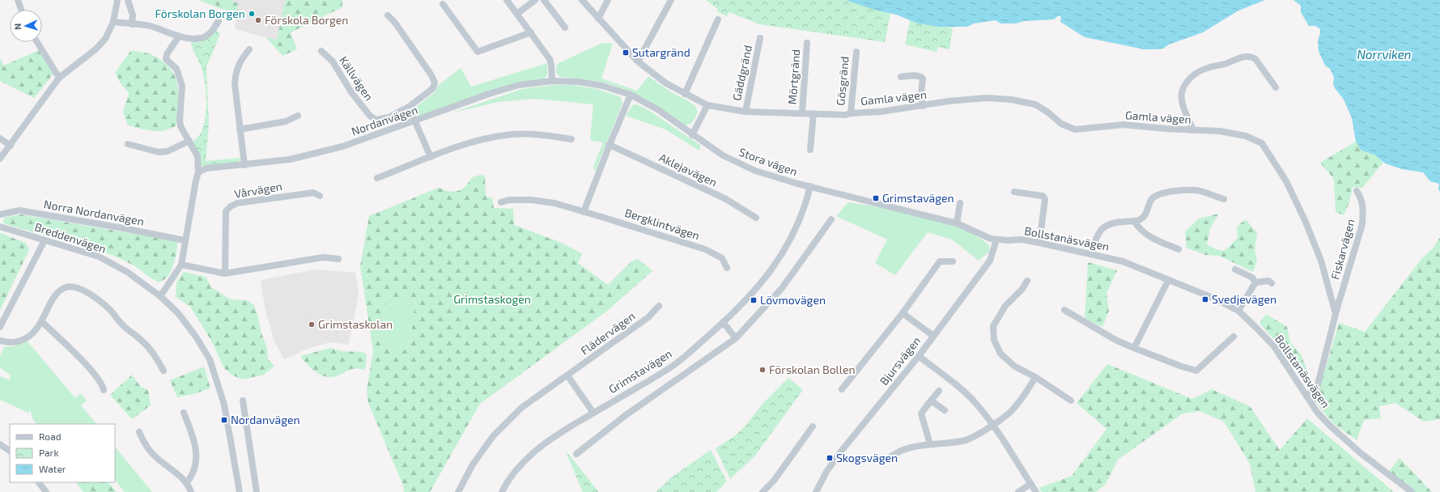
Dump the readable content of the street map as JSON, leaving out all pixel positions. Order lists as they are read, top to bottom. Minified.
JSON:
{"streets":{"street":["Gäddgränd","Mörtgränd","Källvägen","Gösgränd","Gamla vägen","Nordanvägen","Stora vägen","Aklejavägen","Vårvägen","Norra Nordanvägen","Bergklintvägen","Breddenvägen","Bollstanäsvägen","Fiskarvägen","Flädervägen","Bjursvägen","Grimstavägen"]},"crossings":[["Gäddgränd","Gamla vägen"],["Mörtgränd","Gamla vägen"],["Gösgränd","Gamla vägen"],["Gamla vägen","Bollstanäsvägen"],["Gamla vägen","Fiskarvägen"],["Nordanvägen","Stora vägen"],["Stora vägen","Bollstanäsvägen"],["Stora vägen","Bjursvägen"],["Stora vägen","Grimstavägen"],["Bollstanäsvägen","Bjursvägen"]],"water":["Norrviken"],"parks":["Grimstaskogen"],"places":{"other":["Förskolan Borgen","Förskola Borgen","Grimstaskolan","Förskolan Bollen"],"transit":["Sutargränd","Grimstavägen","Svedjevägen","Lövmovägen","Nordanvägen","Skogsvägen"]},"legend":["Road","Park","Water"],"north":"left"}
